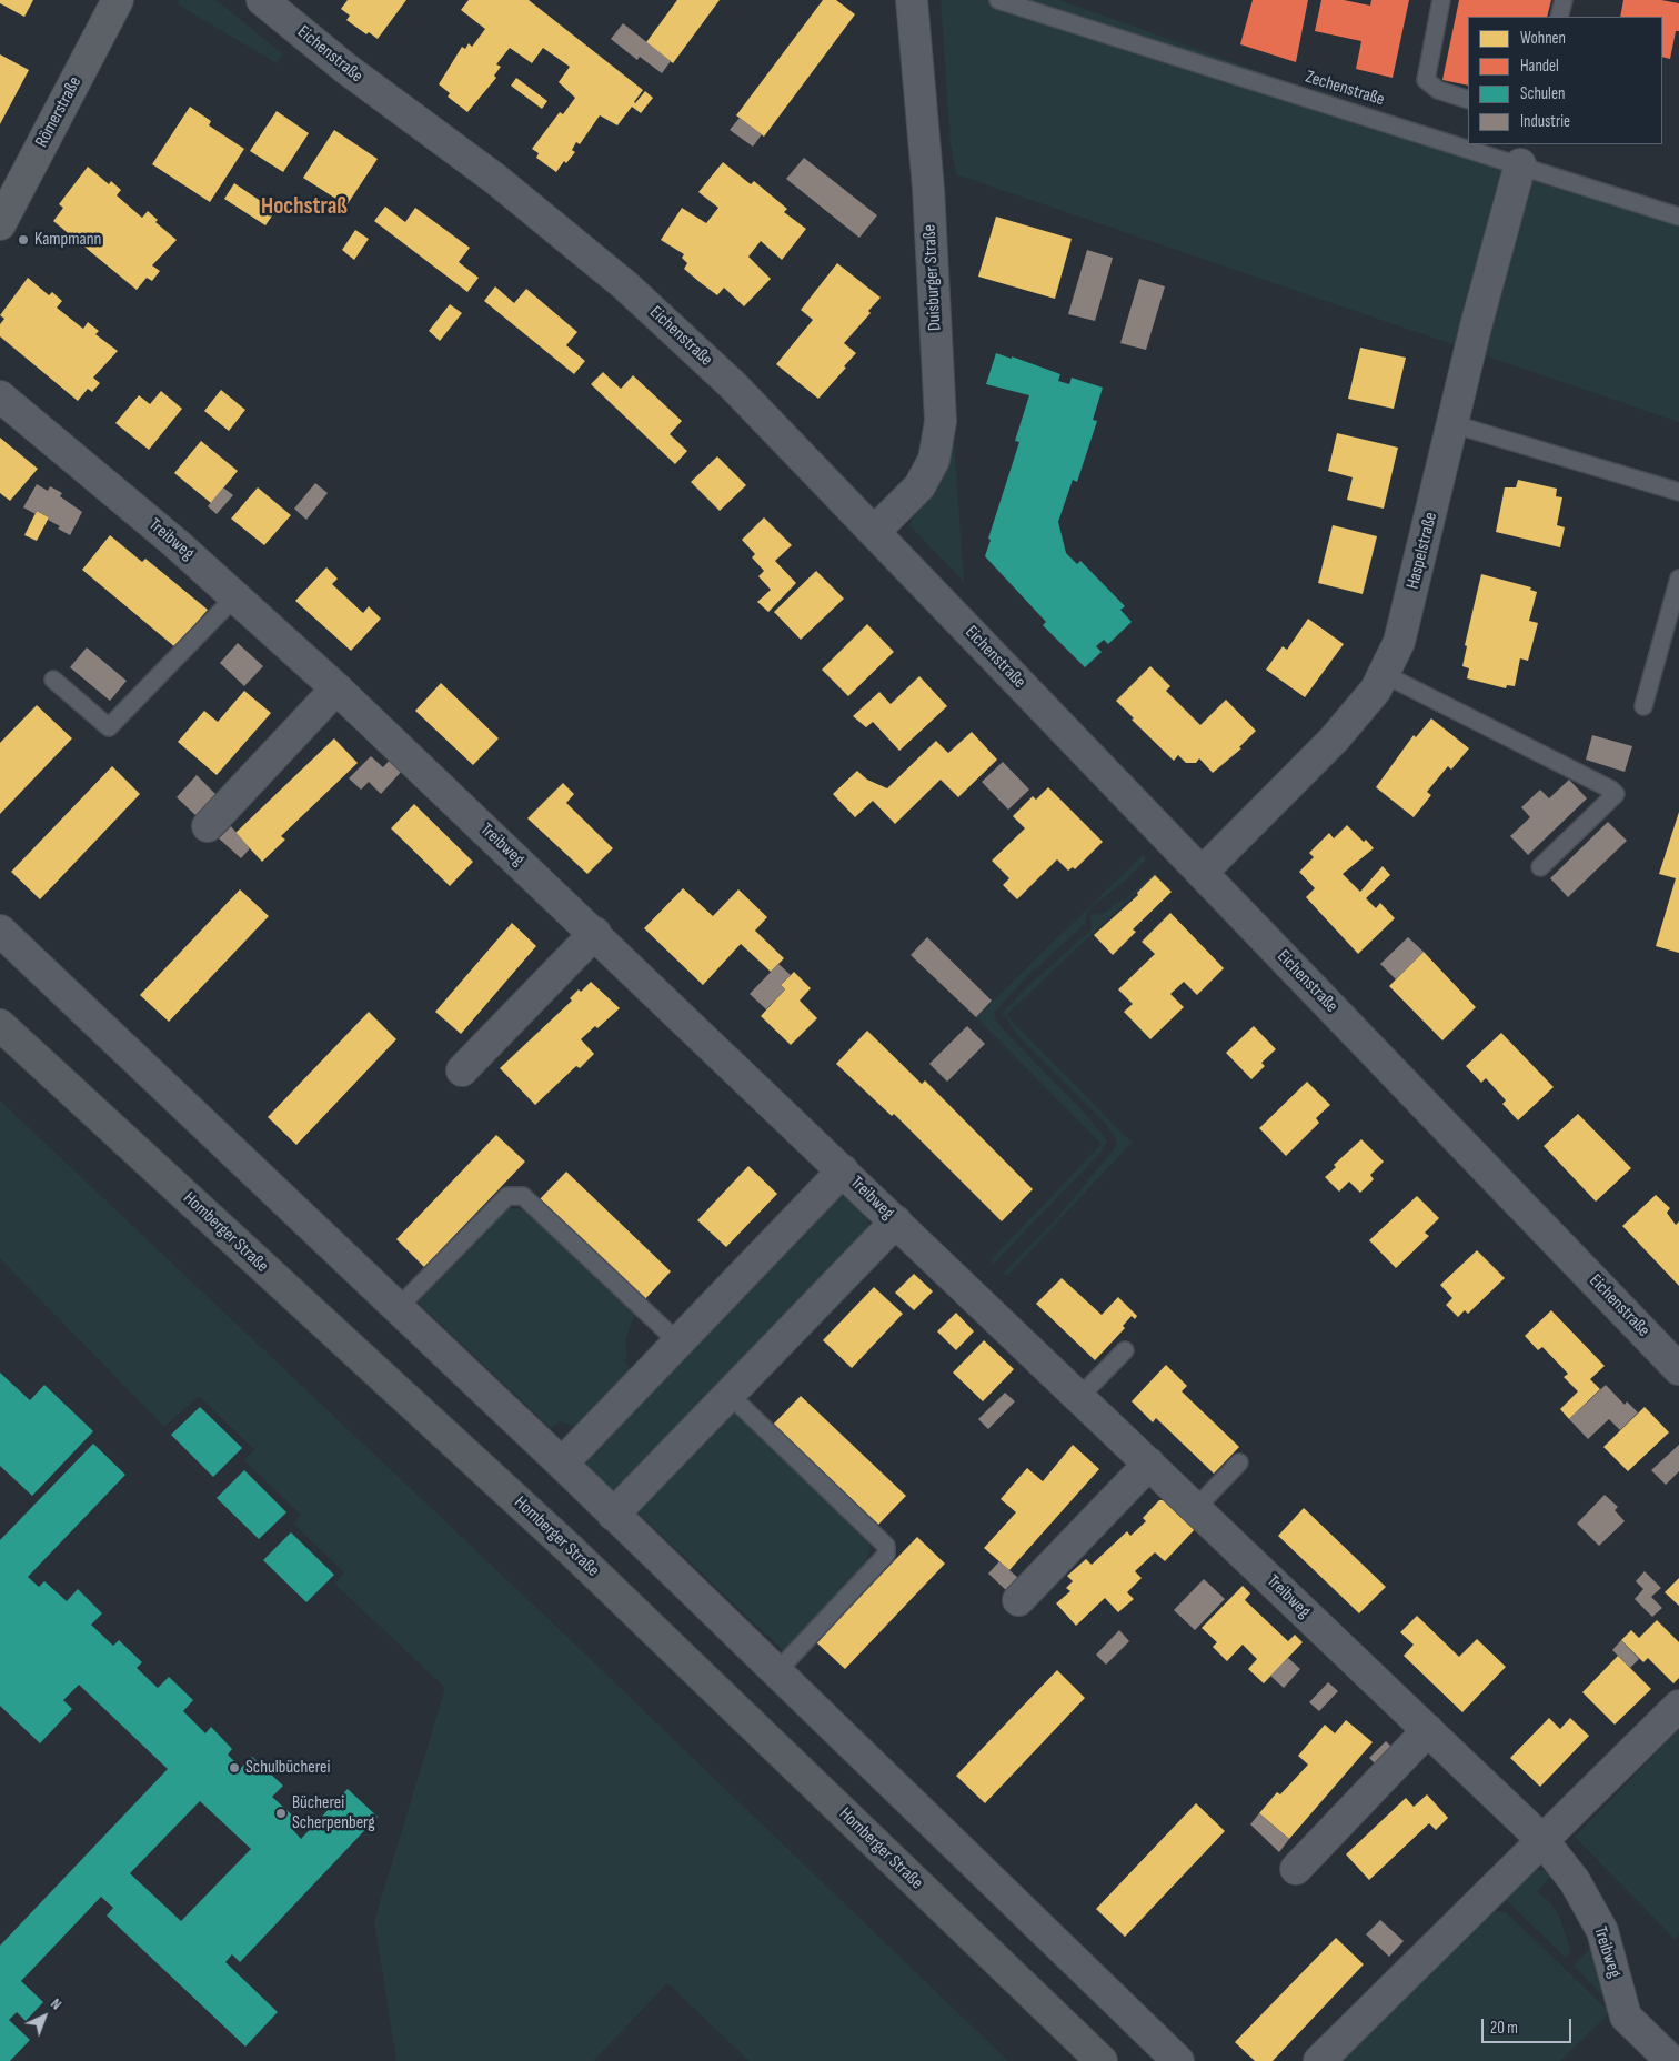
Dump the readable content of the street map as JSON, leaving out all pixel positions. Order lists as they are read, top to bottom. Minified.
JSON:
{"streets":{"main road":["Römerstraße","Homberger Straße"],"street":["Eichenstraße","Duisburger Straße","Treibweg","Haspelstraße"],"lane":["Zechenstraße"]},"crossings":[["Eichenstraße","Duisburger Straße"],["Eichenstraße","Haspelstraße"],["Zechenstraße","Haspelstraße"]],"districts":["Hochstraß"],"places":["Kampmann","Schulbücherei","Bücherei Scherpenberg"],"legend":["Wohnen","Handel","Schulen","Industrie"],"scale_bar":"20 m","north":"top right"}
